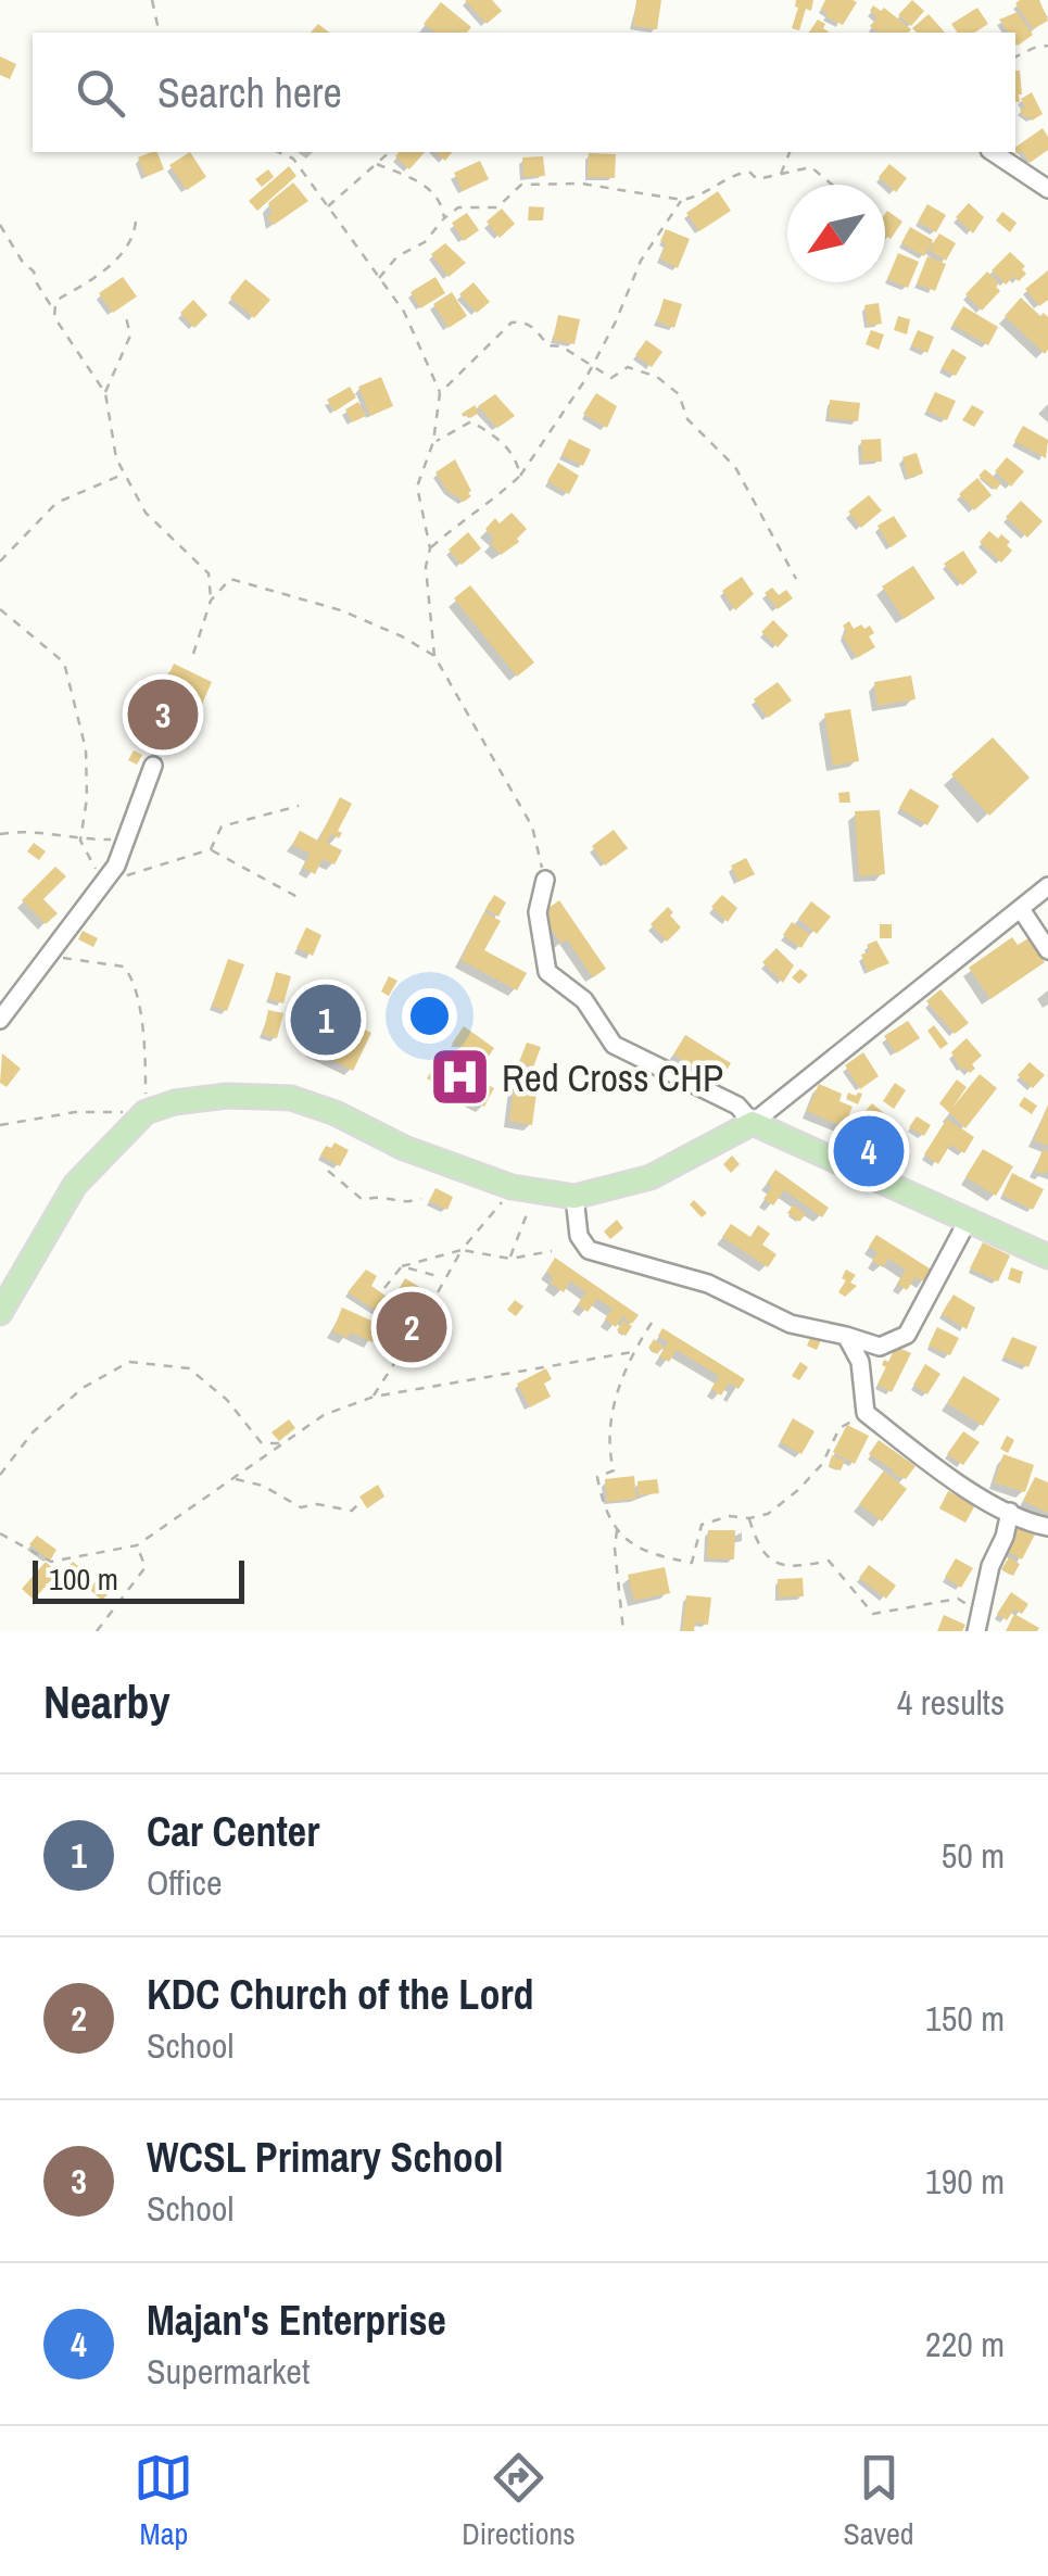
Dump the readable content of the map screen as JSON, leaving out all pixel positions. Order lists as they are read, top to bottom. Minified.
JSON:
{"places":{"hospital":["Red Cross CHP"]},"scale_bar":"100 m","north":"bottom left","page":{"search":"Search here","pins":["3","1","4","2"],"scale":"100 m","heading":["Nearby","4 results"],"list":[{"mark":"1","name":"Car Center","note":"Office","value":"50 m"},{"mark":"2","name":"KDC Church of the Lord","note":"School","value":"150 m"},{"mark":"3","name":"WCSL Primary School","note":"School","value":"190 m"},{"mark":"4","name":"Majan's Enterprise","note":"Supermarket","value":"220 m"}],"nav":["Map","Directions","Saved"]}}
